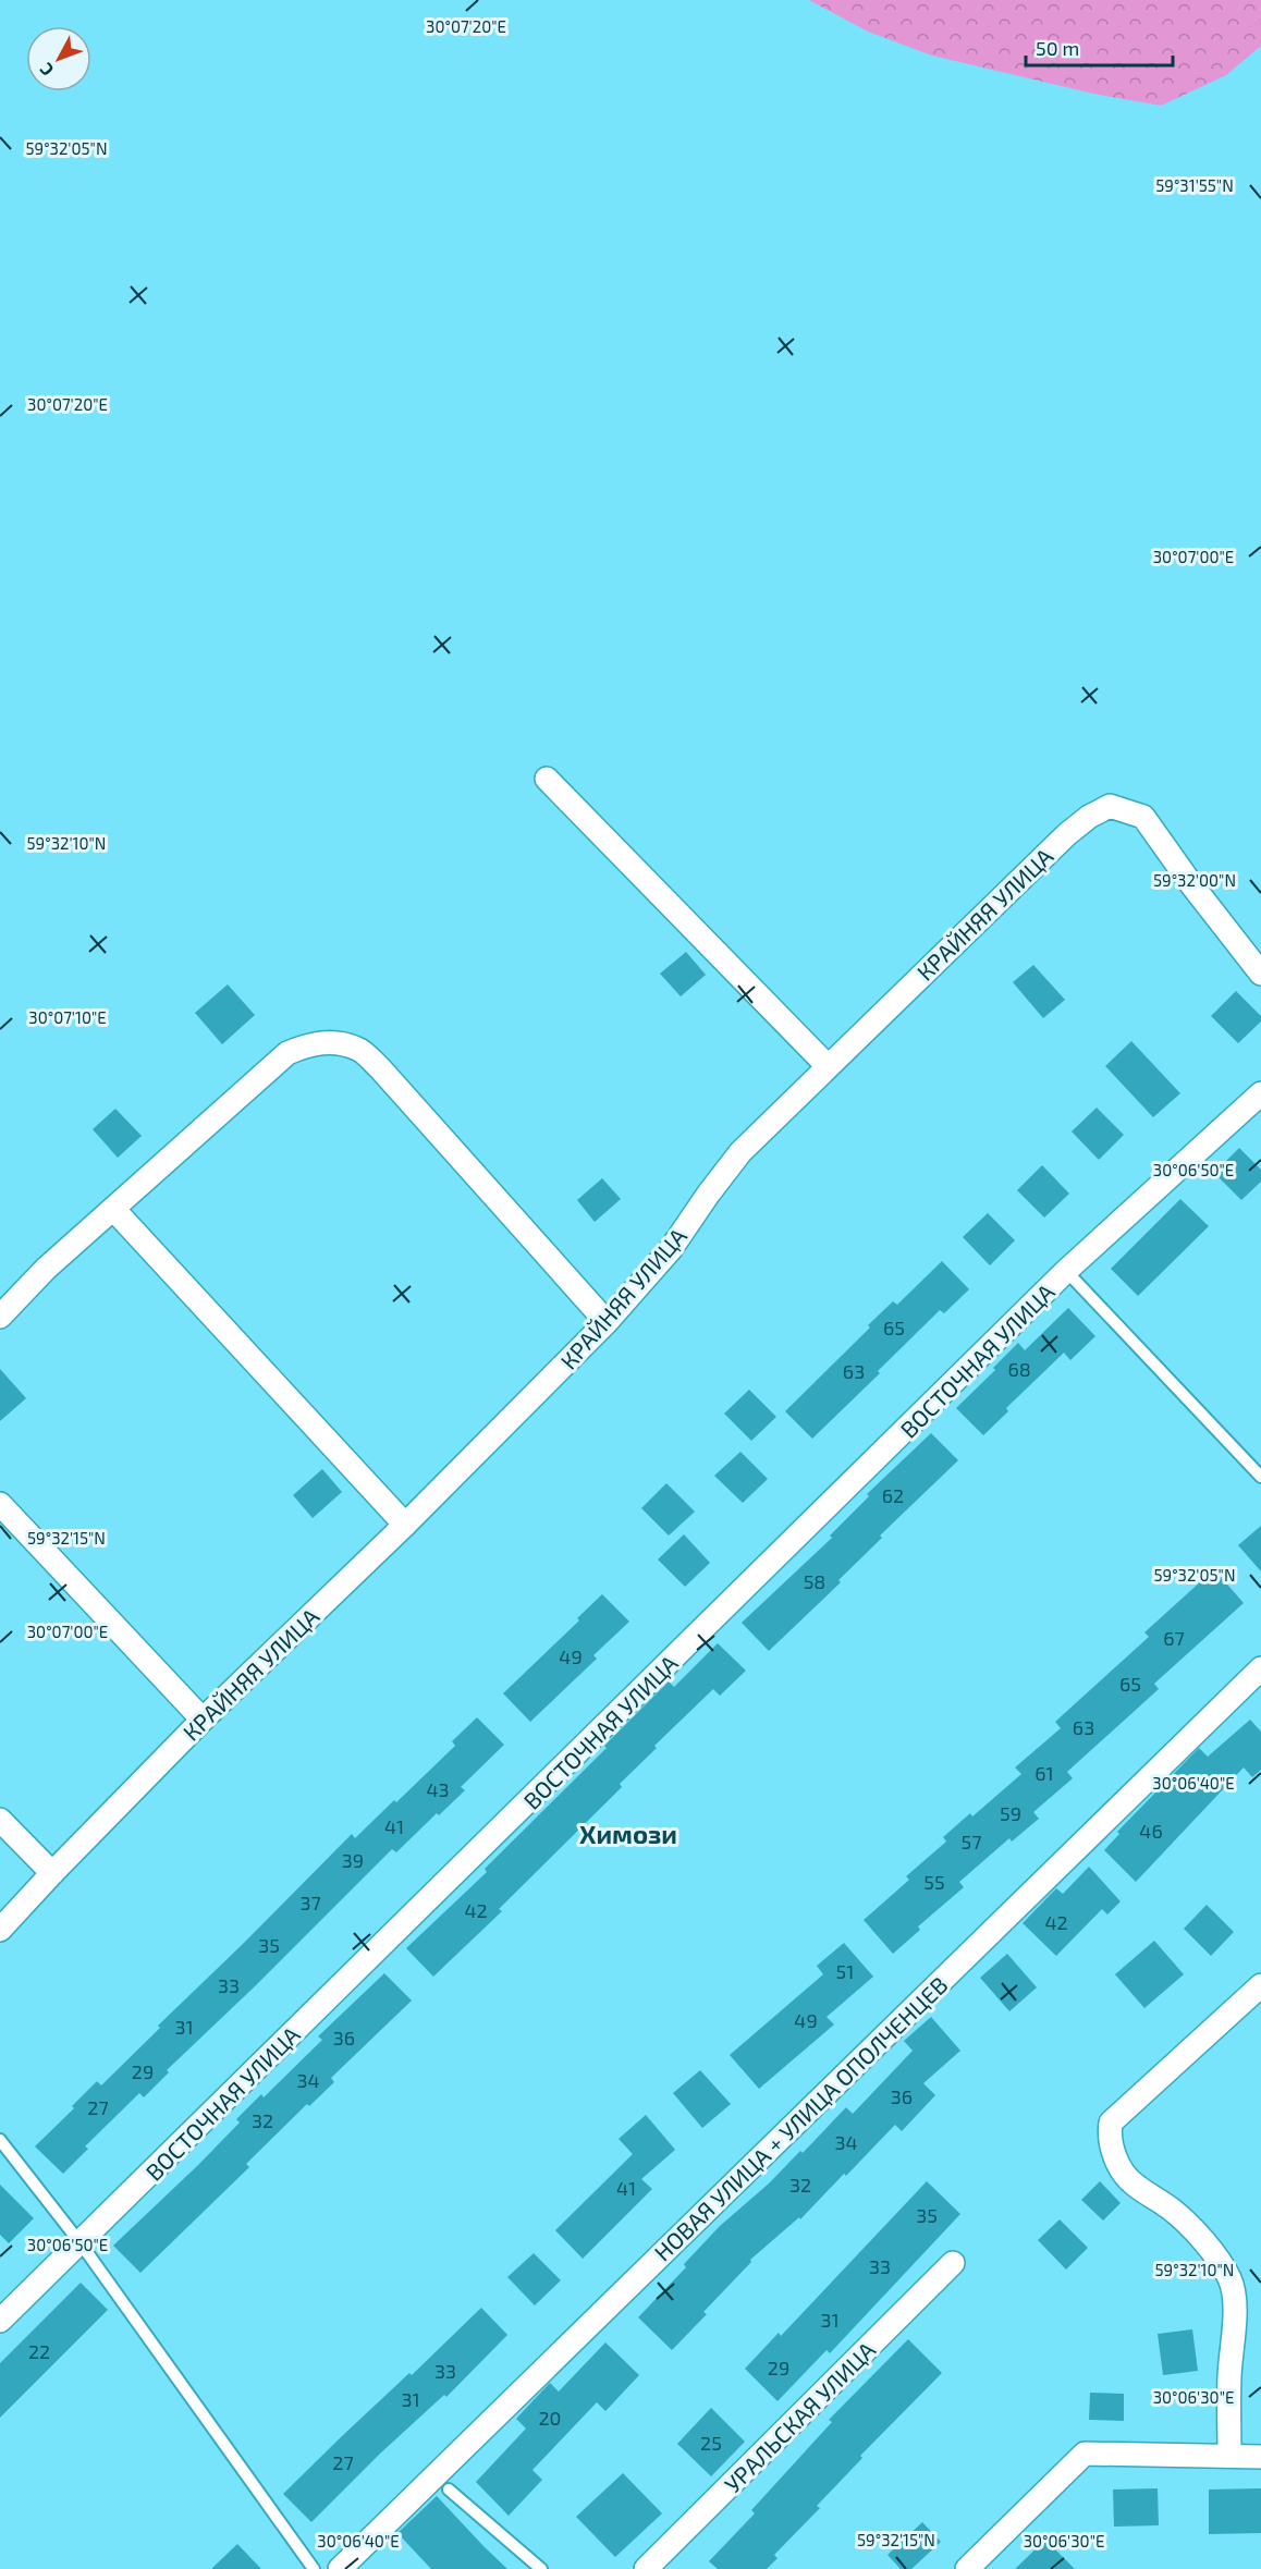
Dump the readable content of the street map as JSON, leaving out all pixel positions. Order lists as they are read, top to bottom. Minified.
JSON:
{"streets":{"street":["КРАЙНЯЯ УЛИЦА","ВОСТОЧНАЯ УЛИЦА","НОВАЯ УЛИЦА + УЛИЦА ОПОЛЧЕНЦЕВ","УРАЛЬСКАЯ УЛИЦА"]},"districts":["Химози"],"house_numbers":["65","68","63","62","58","67","49","65","63","61","43","59","41","46","57","39","55","37","42","42","35","51","33","49","31","36","29","34","36","27","32","34","32","41","35","33","31","22","29","33","31","20","25","27"],"scale_bar":"50 m","north":"bottom left","coordinates":["30°07'20\"E","59°32'05\"N","59°31'55\"N","30°07'00\"E","59°32'10\"N","59°32'00\"N","30°07'10\"E","30°06'50\"E","59°32'15\"N","30°06'40\"E","30°06'30\"E"]}
